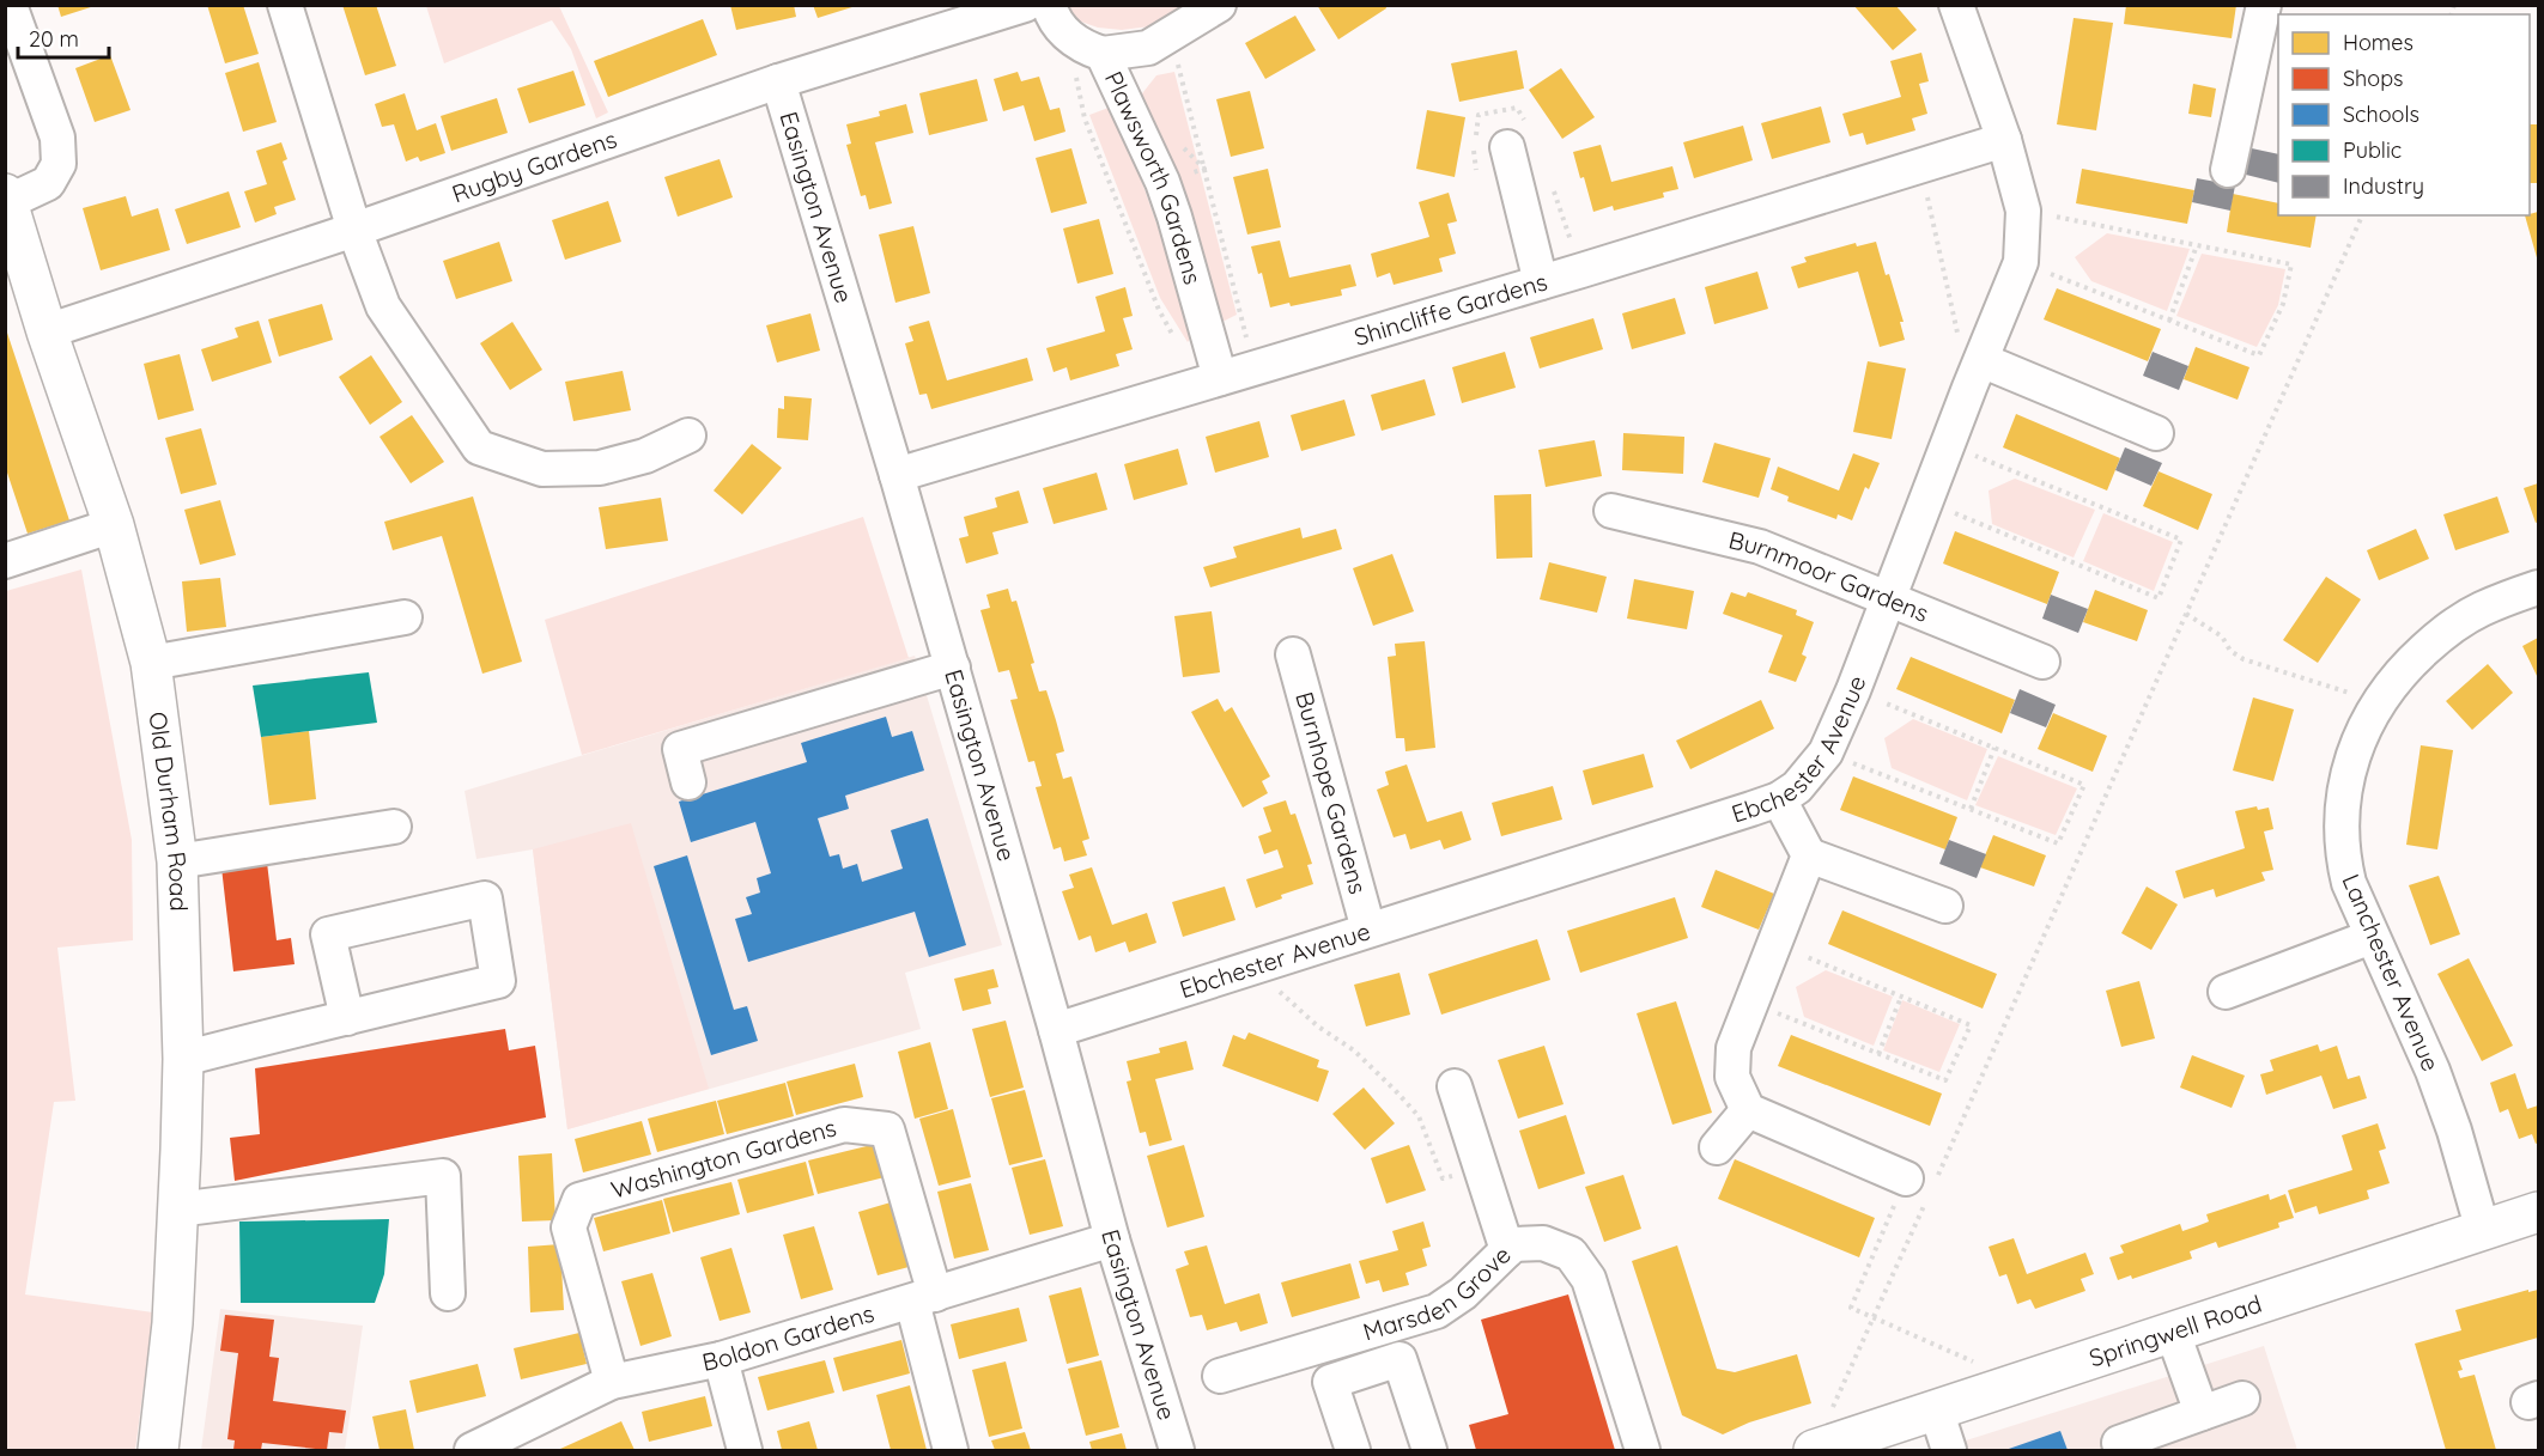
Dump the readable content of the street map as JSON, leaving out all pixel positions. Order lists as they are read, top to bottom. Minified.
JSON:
{"streets":{"main road":["Old Durham Road","Springwell Road"],"street":["Rugby Gardens","Plawsworth Gardens","Easington Avenue","Shincliffe Gardens","Burnmoor Gardens","Ebchester Avenue","Burnhope Gardens","Lanchester Avenue","Washington Gardens","Marsden Grove","Boldon Gardens"]},"crossings":[["Rugby Gardens","Easington Avenue"],["Rugby Gardens","Old Durham Road"],["Plawsworth Gardens","Shincliffe Gardens"],["Easington Avenue","Shincliffe Gardens"],["Easington Avenue","Ebchester Avenue"],["Easington Avenue","Boldon Gardens"],["Shincliffe Gardens","Ebchester Avenue"],["Burnmoor Gardens","Ebchester Avenue"],["Ebchester Avenue","Burnhope Gardens"],["Lanchester Avenue","Springwell Road"],["Washington Gardens","Boldon Gardens"]],"legend":["Homes","Shops","Schools","Public","Industry"],"scale_bar":"20 m"}
